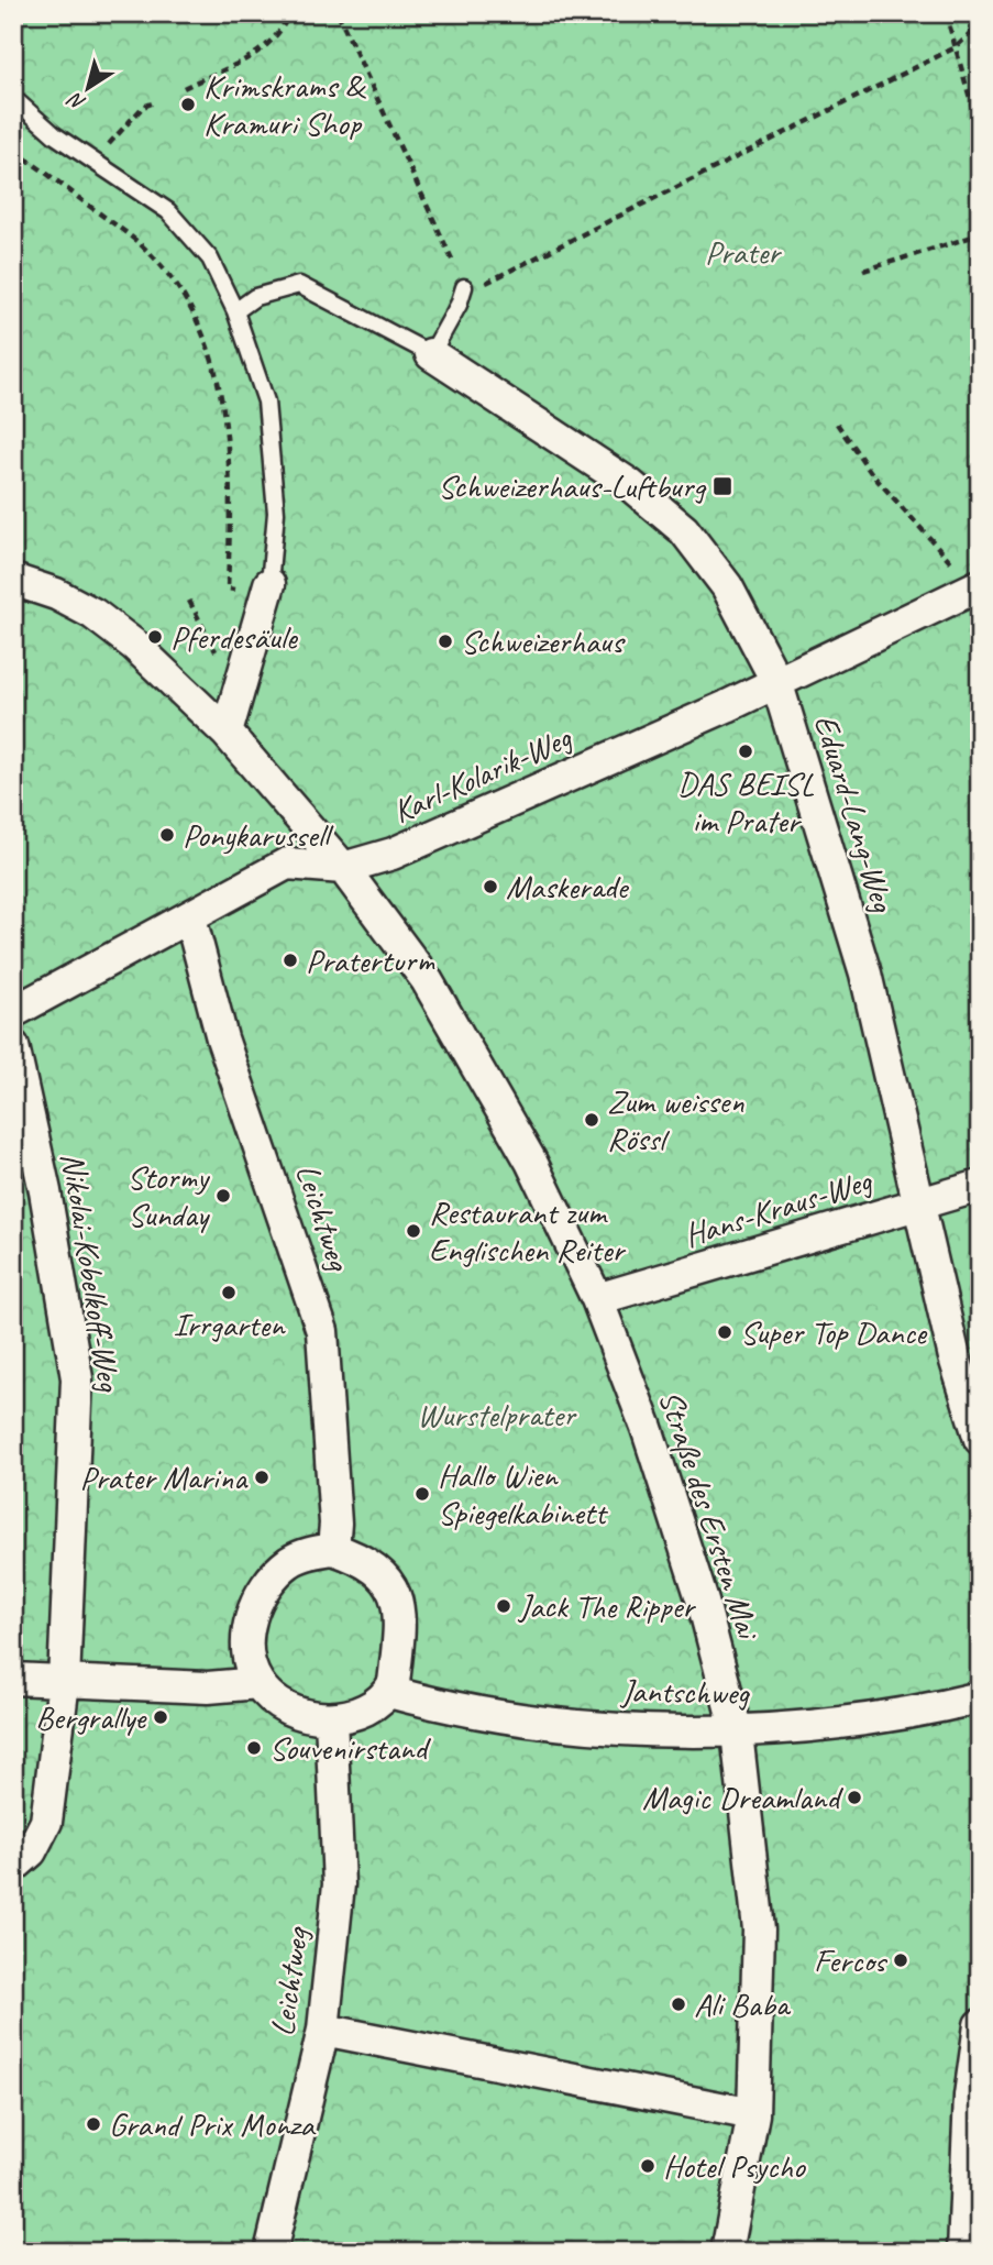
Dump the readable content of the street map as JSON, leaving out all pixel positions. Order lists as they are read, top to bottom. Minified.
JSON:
{"streets":{"street":["Karl-Kolarik-Weg","Eduard-Lang-Weg","Hans-Kraus-Weg","Leichtweg","Nikolai-Kobelkoff-Weg","Straße des Ersten Mai","Jantschweg"]},"crossings":[["Karl-Kolarik-Weg","Eduard-Lang-Weg"],["Karl-Kolarik-Weg","Leichtweg"],["Karl-Kolarik-Weg","Straße des Ersten Mai"],["Eduard-Lang-Weg","Hans-Kraus-Weg"],["Hans-Kraus-Weg","Straße des Ersten Mai"],["Leichtweg","Jantschweg"],["Straße des Ersten Mai","Jantschweg"]],"parks":["Prater","Wurstelprater"],"places":{"other":["Krimskrams & Kramuri Shop","Pferdesäule","Schweizerhaus","DAS BEISL im Prater","Ponykarussell","Maskerade","Praterturm","Zum weissen Rössl","Stormy Sunday","Restaurant zum Englischen Reiter","Irrgarten","Super Top Dance","Prater Marina","Hallo Wien Spiegelkabinett","Jack The Ripper","Bergrallye","Souvenirstand","Magic Dreamland","Fercos","Ali Baba","Grand Prix Monza","Hotel Psycho"],"transit":["Schweizerhaus-Luftburg"]},"north":"bottom left"}
